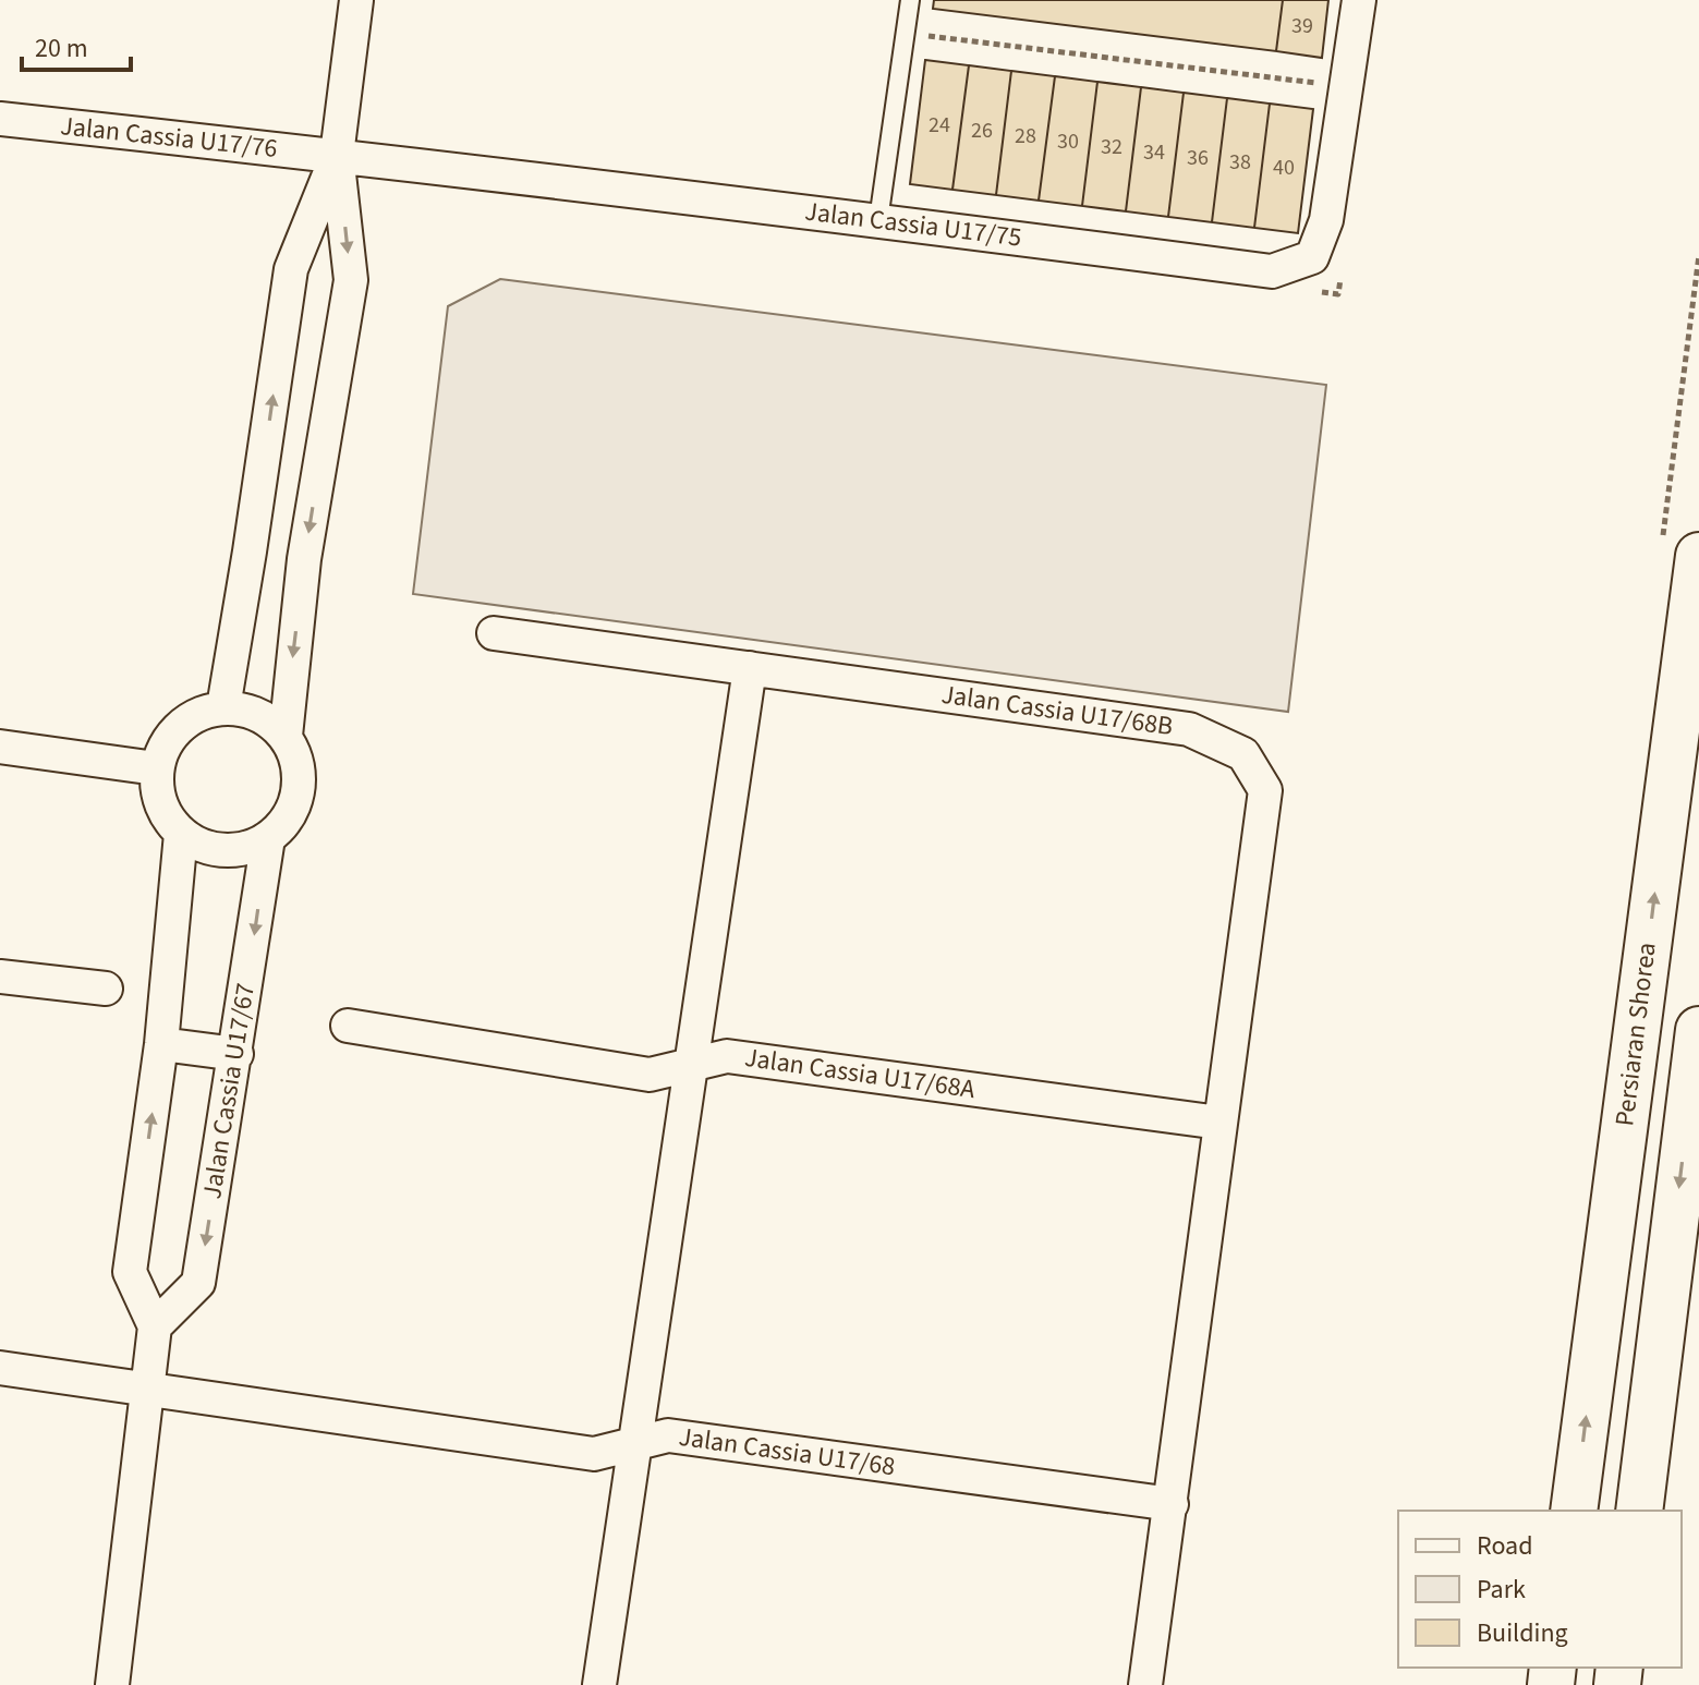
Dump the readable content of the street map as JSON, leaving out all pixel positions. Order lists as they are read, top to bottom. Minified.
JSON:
{"streets":{"main road":["Persiaran Shorea"],"street":["Jalan Cassia U17/76","Jalan Cassia U17/75","Jalan Cassia U17/68B","Jalan Cassia U17/68A","Jalan Cassia U17/67","Jalan Cassia U17/68"]},"crossings":[["Jalan Cassia U17/76","Jalan Cassia U17/75"],["Jalan Cassia U17/68B","Jalan Cassia U17/68A"],["Jalan Cassia U17/68B","Jalan Cassia U17/68"]],"house_numbers":["39","24","26","28","30","32","34","36","38","40"],"legend":["Road","Park","Building"],"scale_bar":"20 m"}
